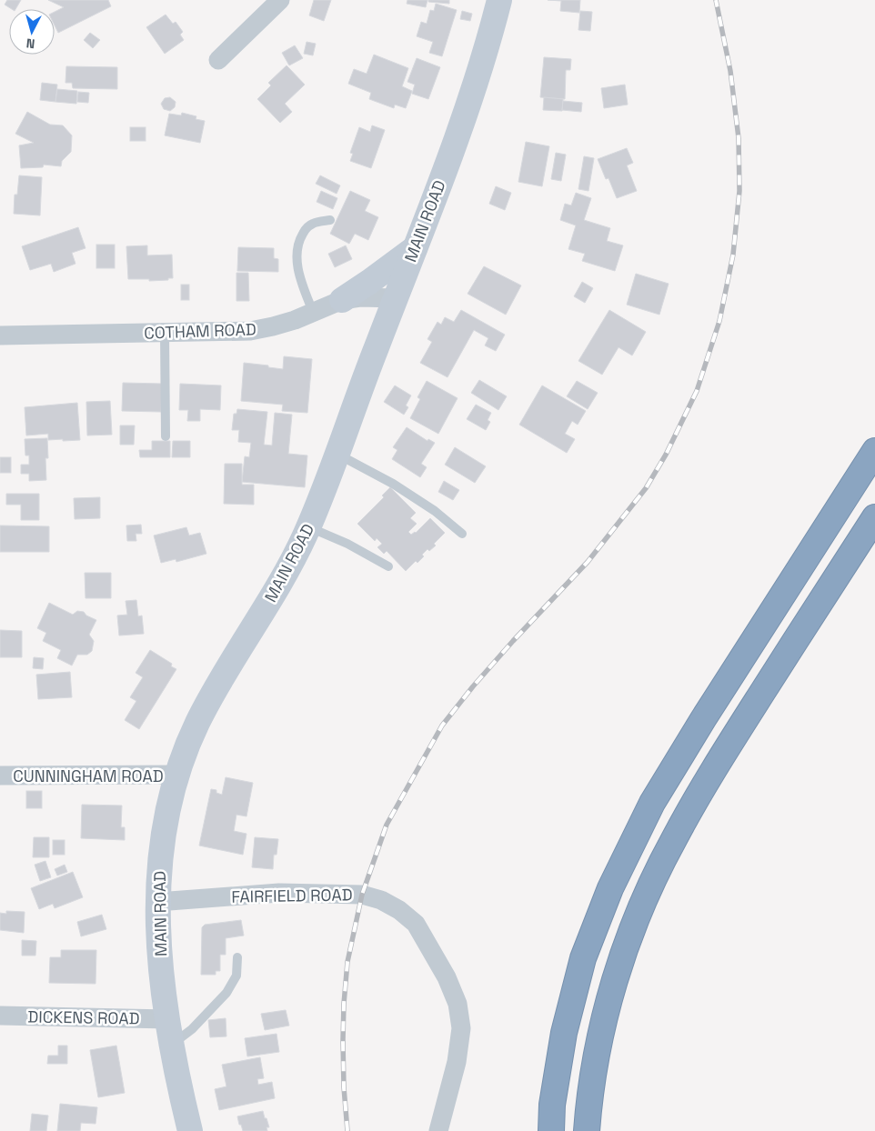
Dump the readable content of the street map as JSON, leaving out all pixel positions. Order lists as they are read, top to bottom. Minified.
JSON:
{"streets":{"main road":["MAIN ROAD"],"street":["COTHAM ROAD","CUNNINGHAM ROAD","FAIRFIELD ROAD","DICKENS ROAD"]},"crossings":[["MAIN ROAD","COTHAM ROAD"],["MAIN ROAD","CUNNINGHAM ROAD"],["MAIN ROAD","FAIRFIELD ROAD"],["MAIN ROAD","DICKENS ROAD"]],"north":"bottom"}
